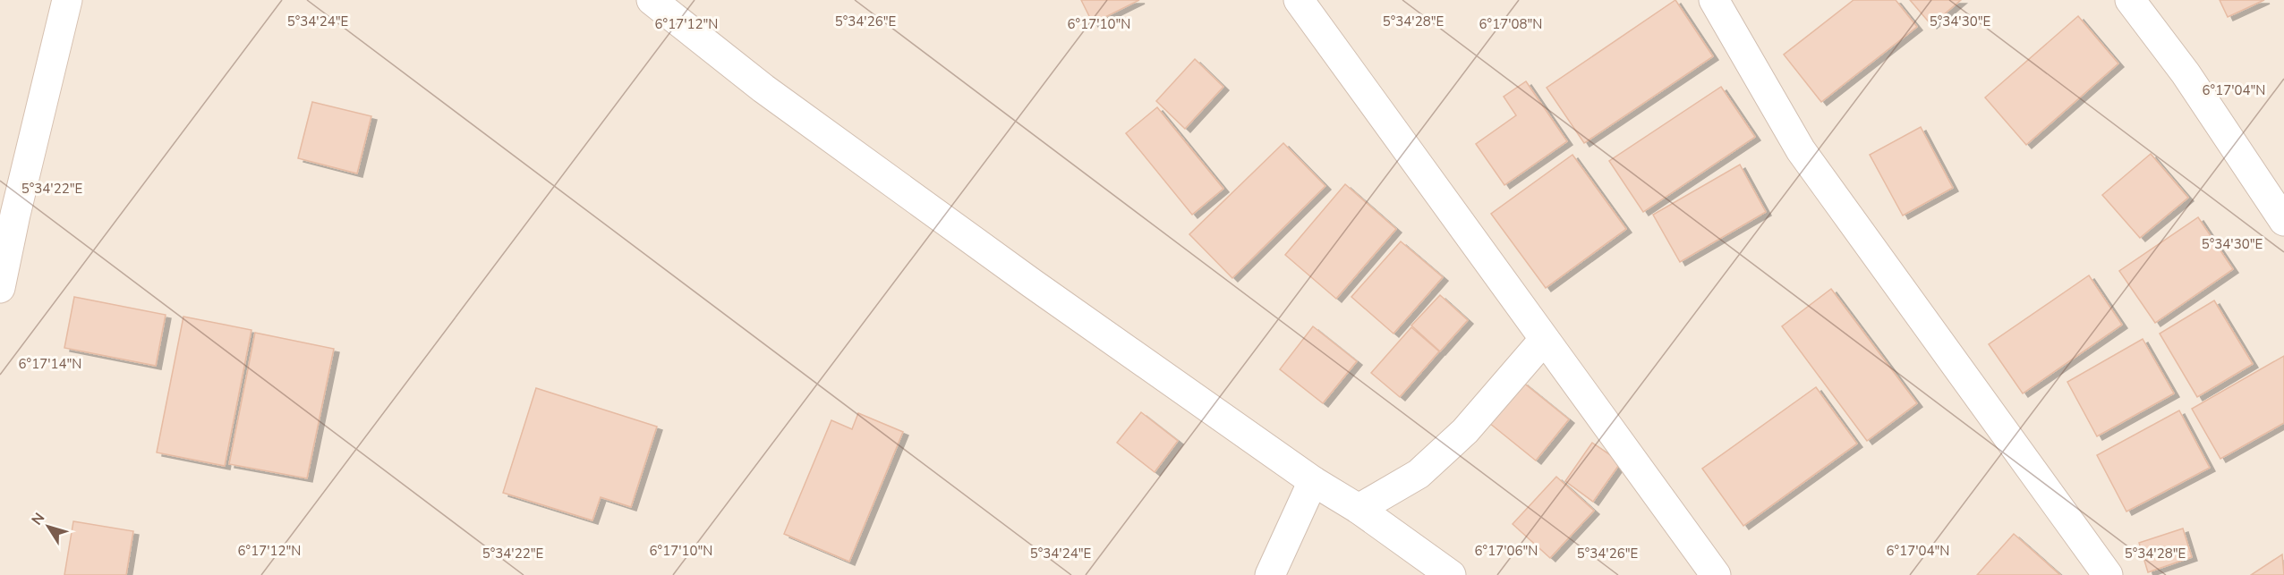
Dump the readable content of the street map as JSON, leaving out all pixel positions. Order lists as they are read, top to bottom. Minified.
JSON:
{"north":"top left","coordinates":["5°34'30\"E","5°34'24\"E","5°34'26\"E","5°34'28\"E","6°17'12\"N","6°17'10\"N","6°17'08\"N","6°17'04\"N","5°34'22\"E","6°17'14\"N","6°17'06\"N"]}
